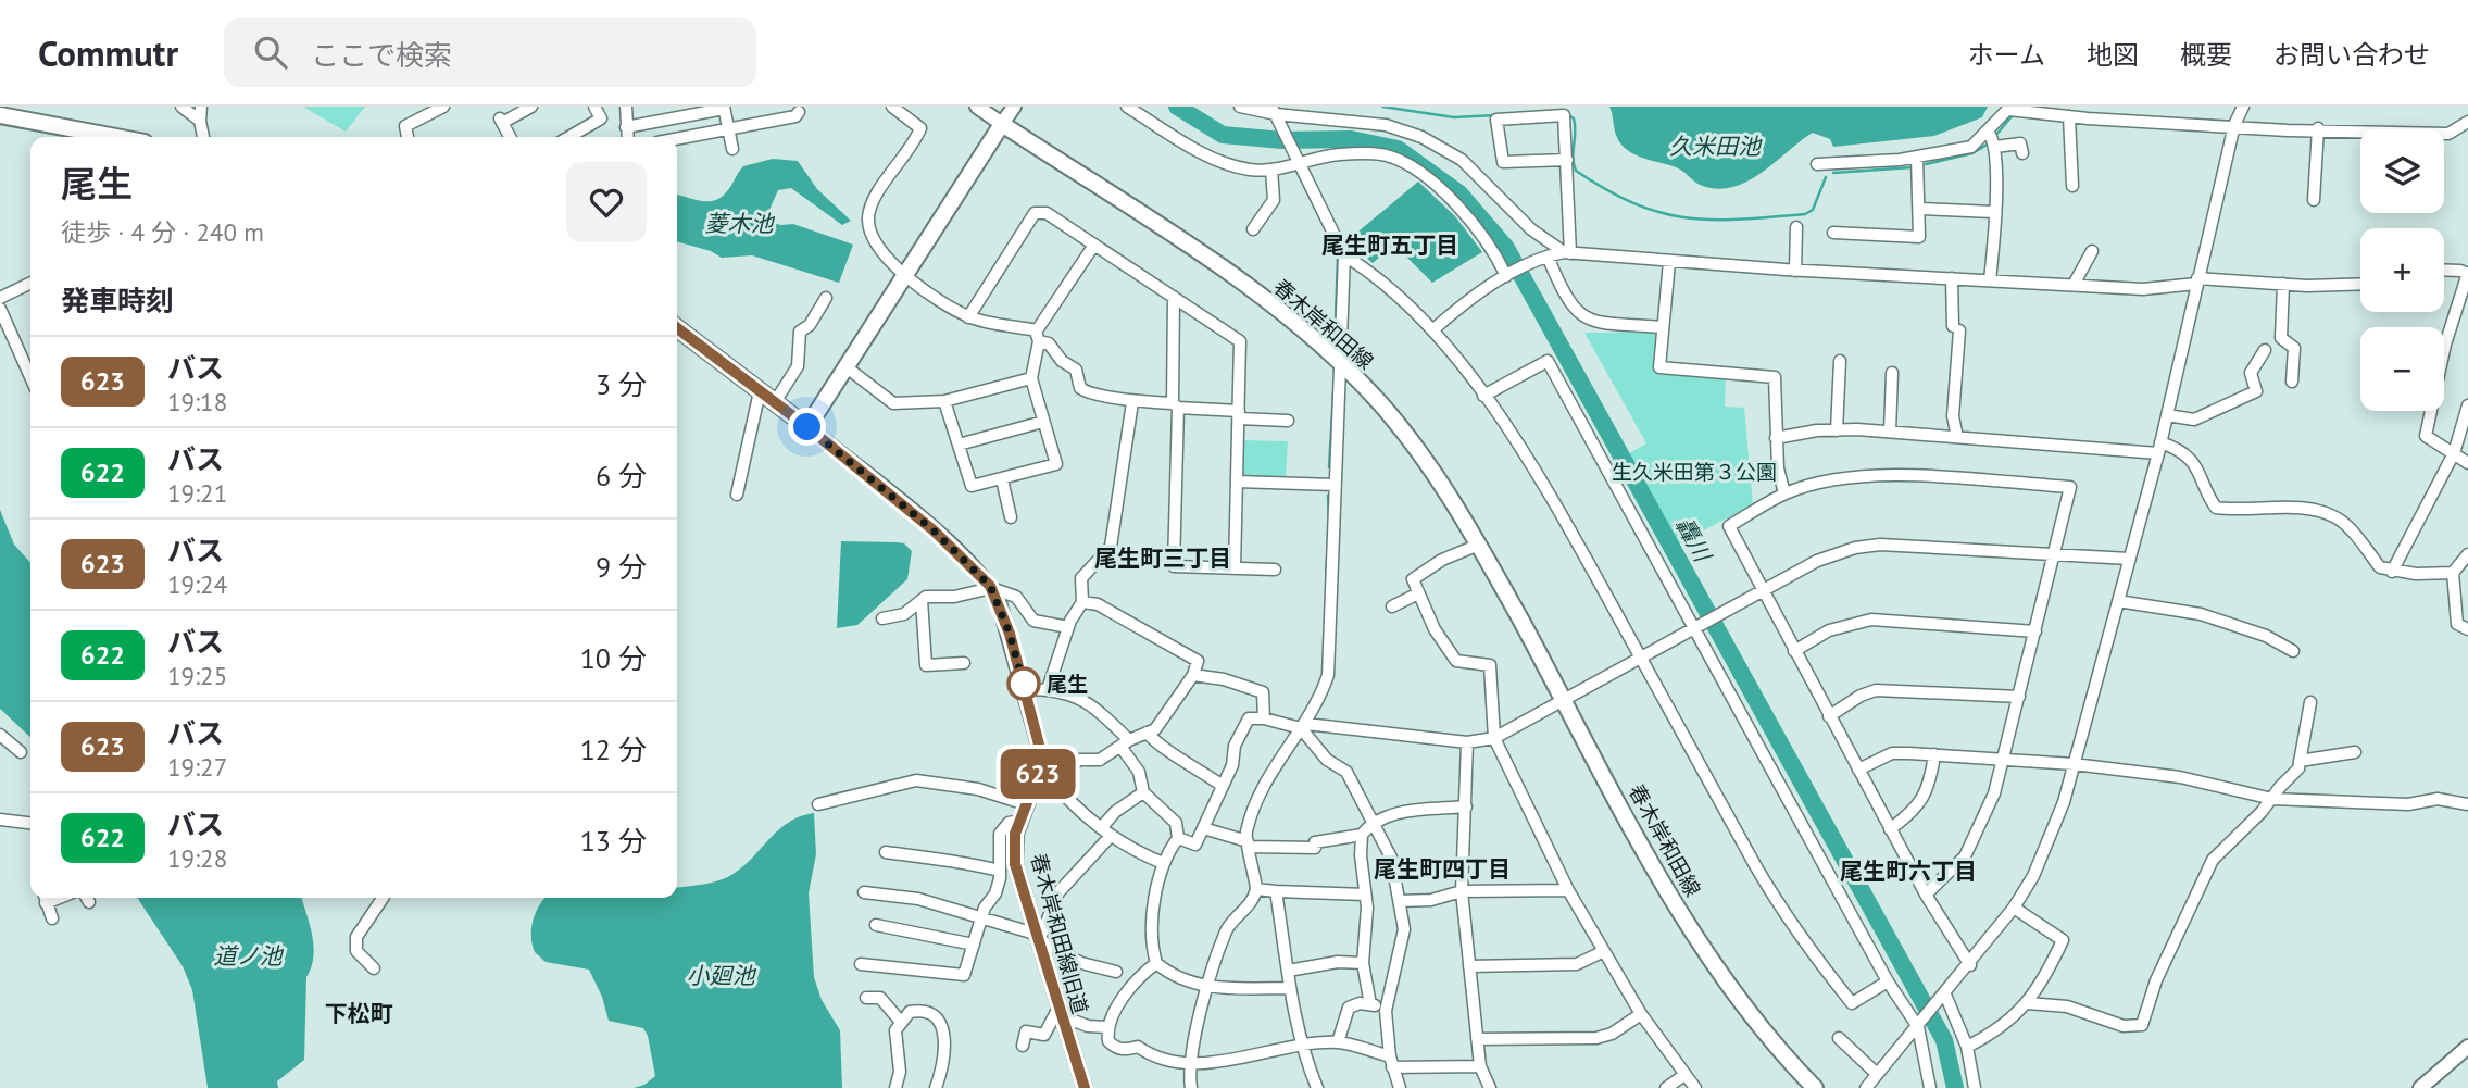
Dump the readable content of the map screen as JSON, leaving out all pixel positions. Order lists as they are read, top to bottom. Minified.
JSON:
{"streets":{"main road":["春木岸和田線"],"street":["春木岸和田線旧道"]},"districts":["尾生町五丁目","尾生町三丁目","尾生町四丁目","尾生町六丁目","下松町"],"water":["久米田池","菱木池","轟川","道ノ池","小廻池"],"parks":["生久米田第３公園"],"places":["尾生"],"lines":["bus line 623"],"page":{"header":"Commutr","search":"ここで検索","nav":["ホーム","地図","概要","お問い合わせ"],"on_map":"623","map_buttons":["+","−"],"heading":[["尾生","徒歩 · 4 分 · 240 m"],"発車時刻"],"list":[{"mark":"623","name":"バス","note":"19:18","value":"3 分"},{"mark":"622","name":"バス","note":"19:21","value":"6 分"},{"mark":"623","name":"バス","note":"19:24","value":"9 分"},{"mark":"622","name":"バス","note":"19:25","value":"10 分"},{"mark":"623","name":"バス","note":"19:27","value":"12 分"},{"mark":"622","name":"バス","note":"19:28","value":"13 分"}]}}
